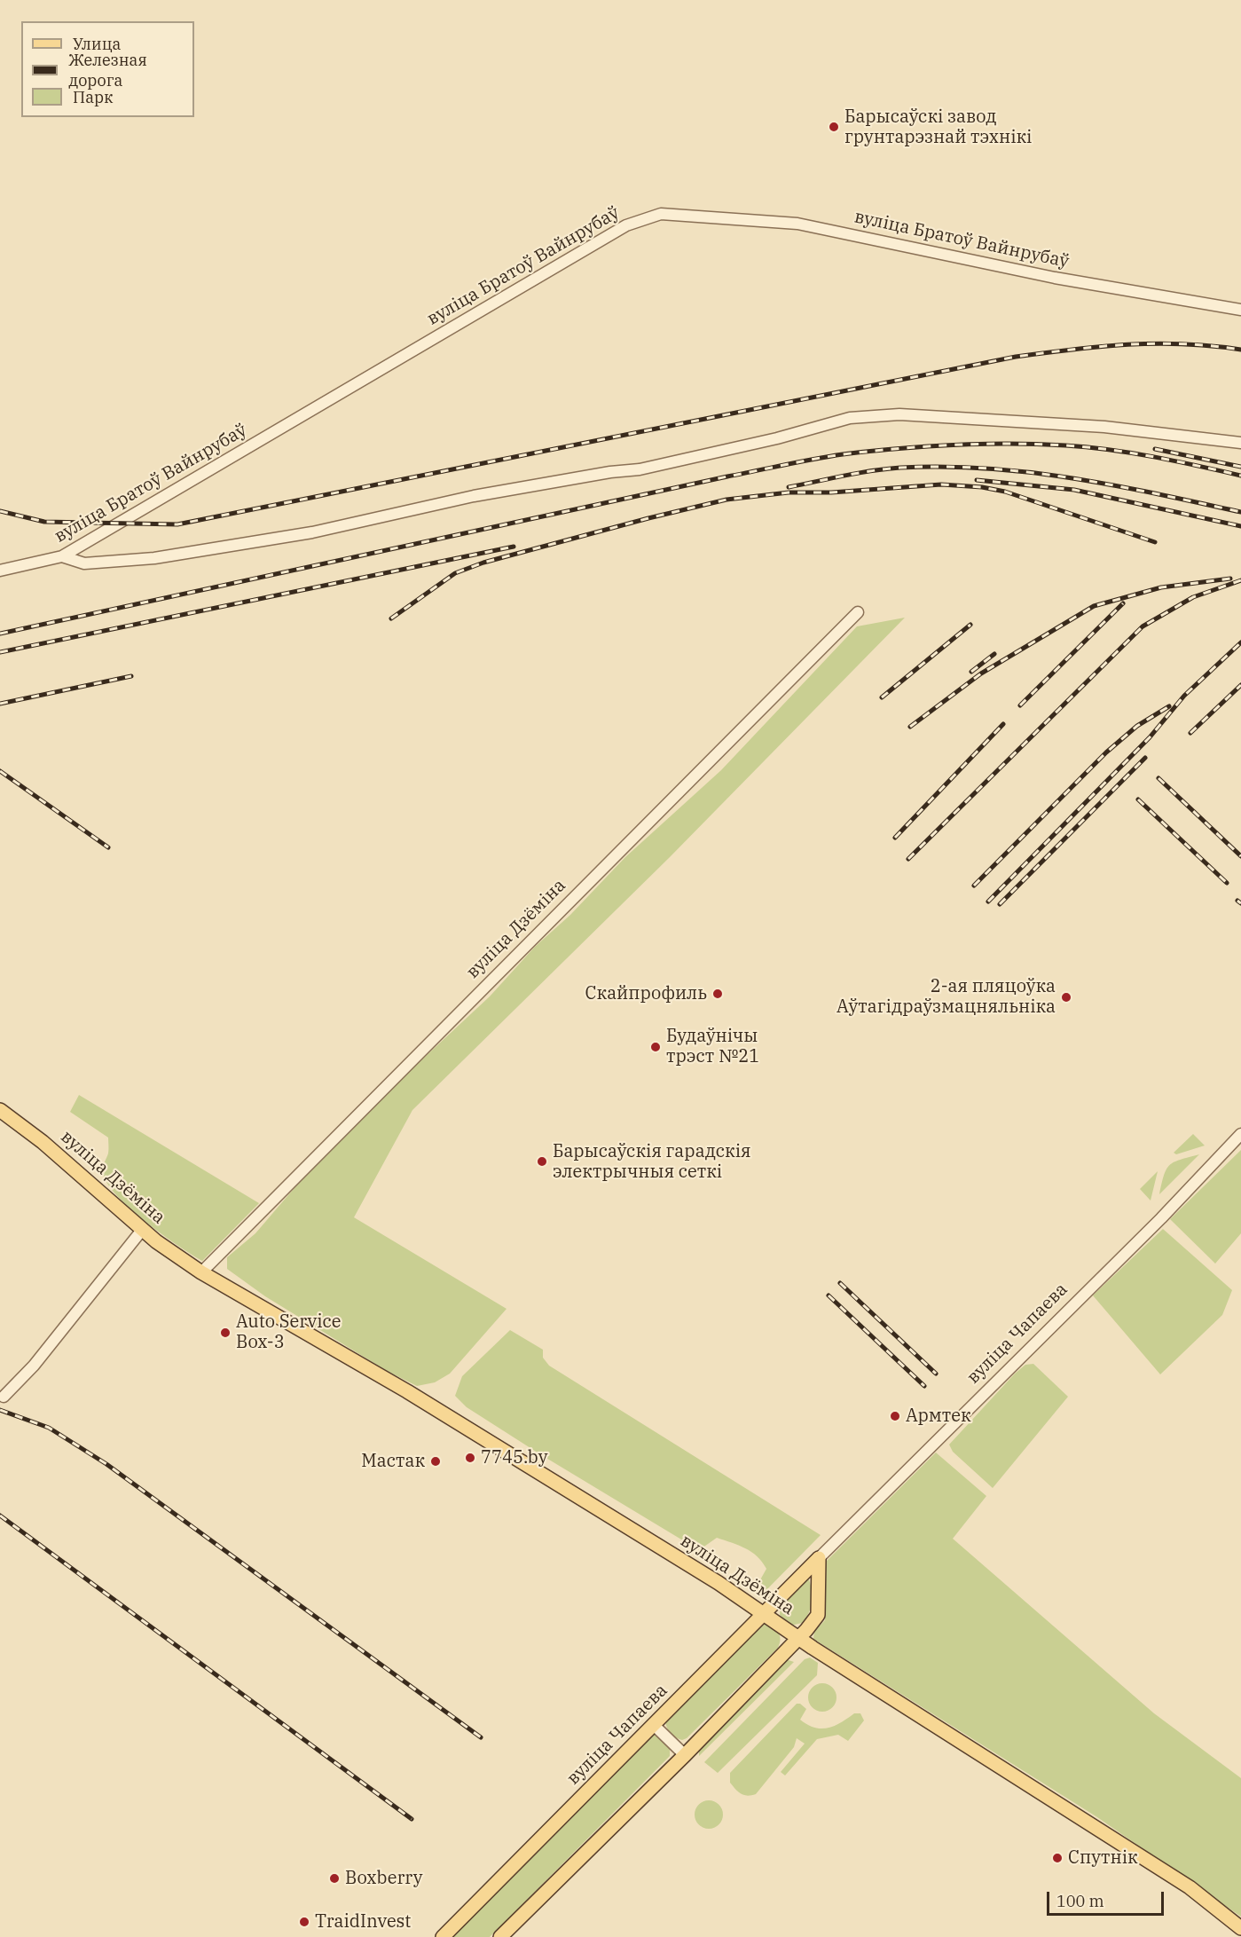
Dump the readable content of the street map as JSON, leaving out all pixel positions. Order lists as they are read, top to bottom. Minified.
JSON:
{"streets":{"main road":["вуліца Дзёміна","вуліца Чапаева"],"street":["вуліца Братоў Вайнрубаў"]},"crossings":[["вуліца Дзёміна","вуліца Чапаева"]],"places":["Барысаўскі завод грунтарэзнай тэхнікі","Скайпрофиль","2-ая пляцоўка Аўтагідраўзмацняльніка","Будаўнічы трэст №21","Барысаўскія гарадскія электрычныя сеткі","Auto Service Box-3","Армтек","7745.by","Мастак","Спутнік","Boxberry","TraidInvest"],"legend":["Улица","Железная дорога","Парк"],"scale_bar":"100 m"}
